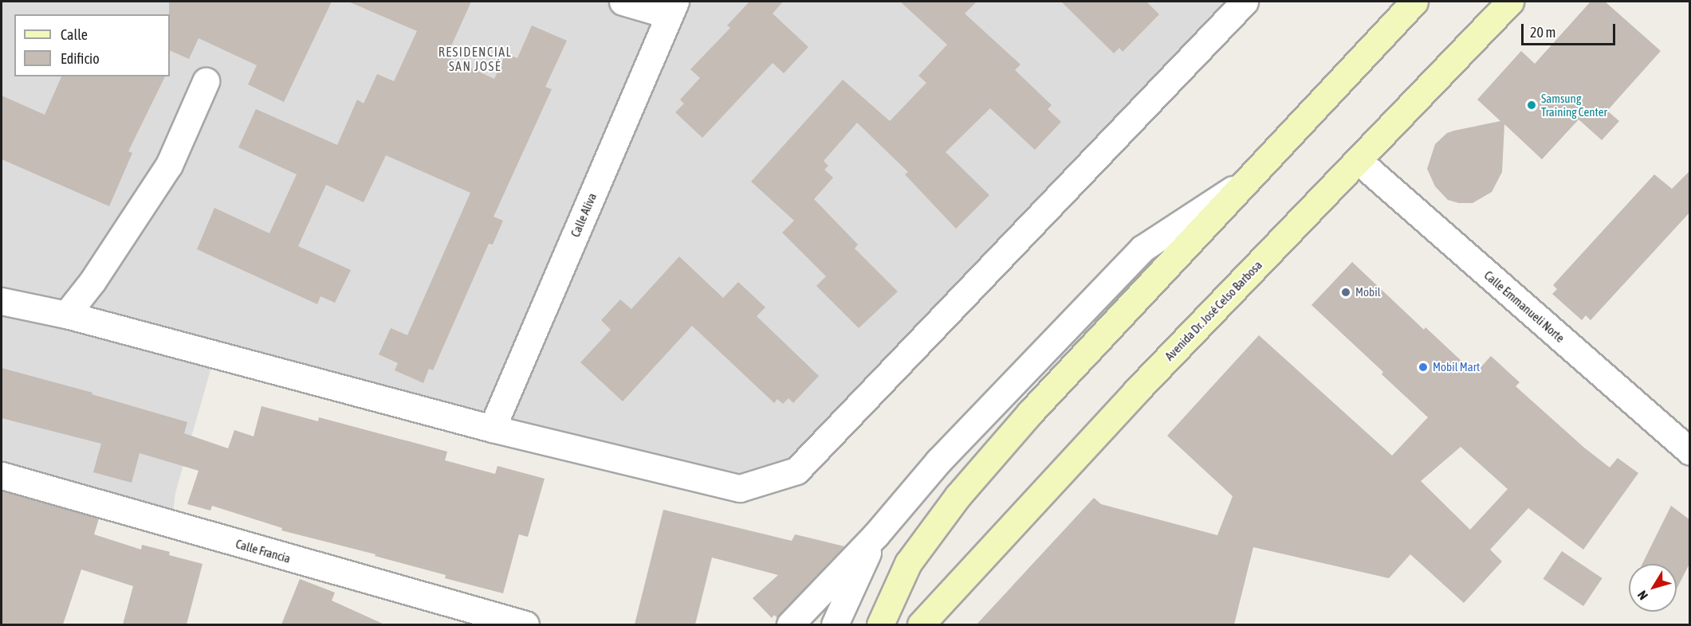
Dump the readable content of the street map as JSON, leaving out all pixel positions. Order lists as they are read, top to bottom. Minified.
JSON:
{"streets":{"main road":["Avenida Dr. José Celso Barbosa"],"street":["Calle Aliva","Calle Emmanueli Norte","Calle Francia"]},"crossings":[["Calle Emmanueli Norte","Avenida Dr. José Celso Barbosa"]],"districts":["RESIDENCIAL SAN JOSÉ"],"places":["Samsung Training Center","Mobil","Mobil Mart"],"legend":["Calle","Edificio"],"scale_bar":"20 m","north":"bottom left"}
